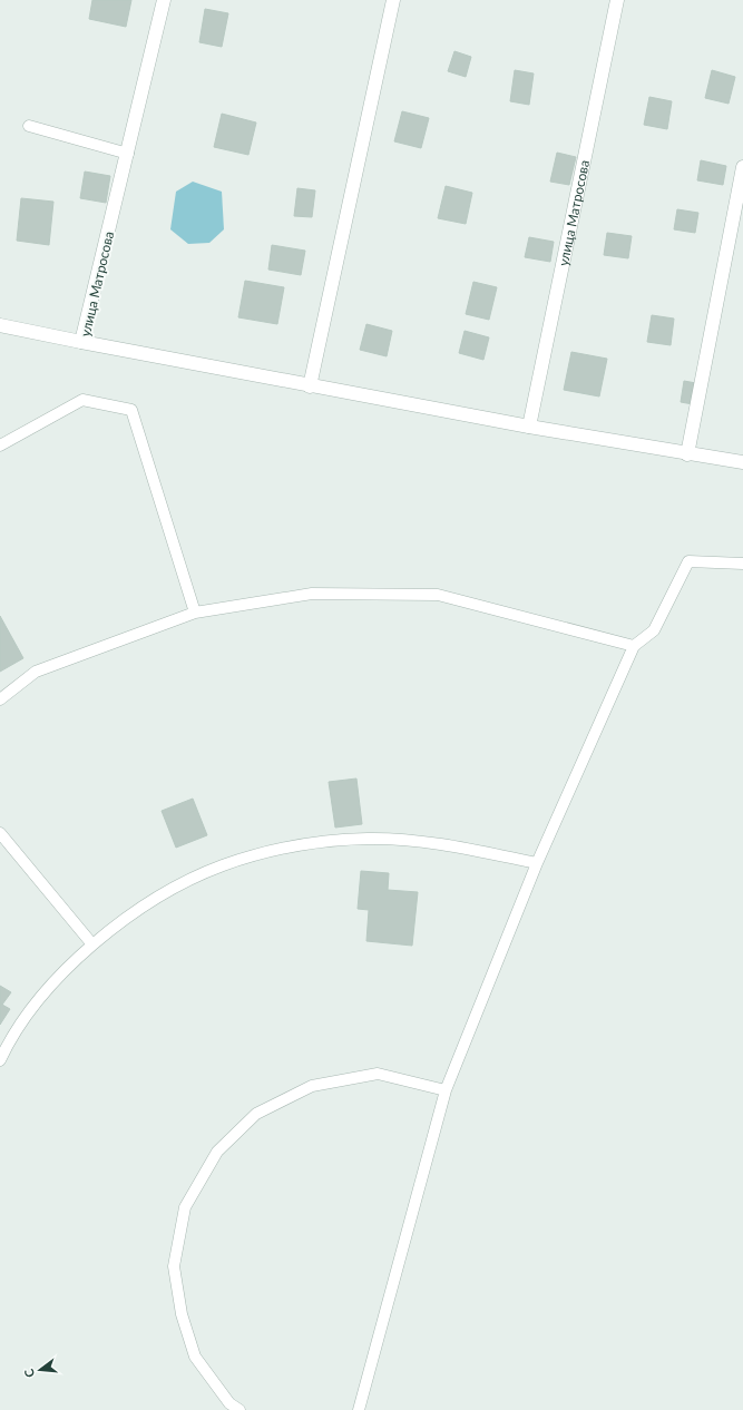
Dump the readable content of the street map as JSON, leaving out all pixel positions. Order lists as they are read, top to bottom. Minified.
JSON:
{"streets":{"street":["улица Матросова"]},"north":"left"}
